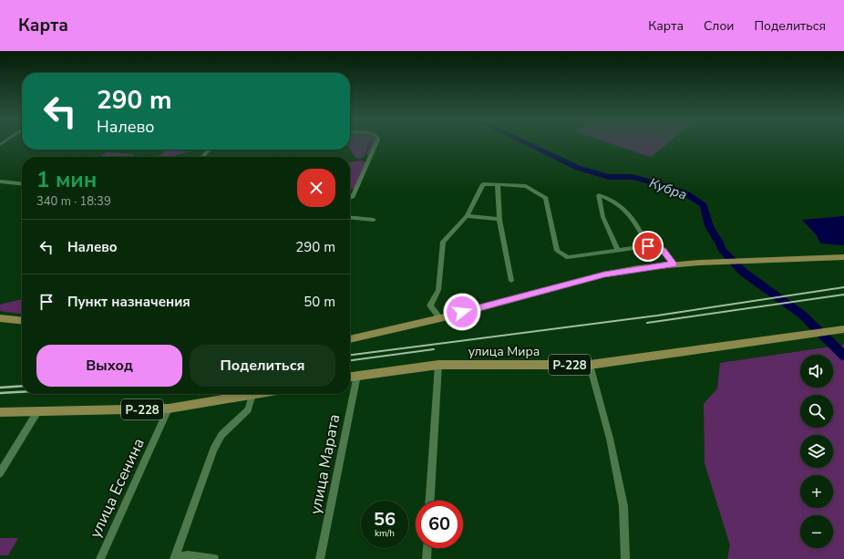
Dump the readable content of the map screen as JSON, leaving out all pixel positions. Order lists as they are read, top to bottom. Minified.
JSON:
{"streets":{"main road":["улица Мира","Р-228"],"street":["улица Марата","улица Есенина"]},"crossings":[["улица Мира","улица Марата"],["Р-228","улица Есенина"]],"water":["Кубра"],"page":{"header":"Карта","nav":["Карта","Слои","Поделиться"],"turn":["290 m","Налево"],"heading":["1 мин","340 m · 18:39"],"list":[{"name":"Налево","value":"290 m"},{"name":"Пункт назначения","value":"50 m"}],"buttons":["Выход","Поделиться"],"map_buttons":["+","−"],"speed":"56 km/h","limit":"60"}}
